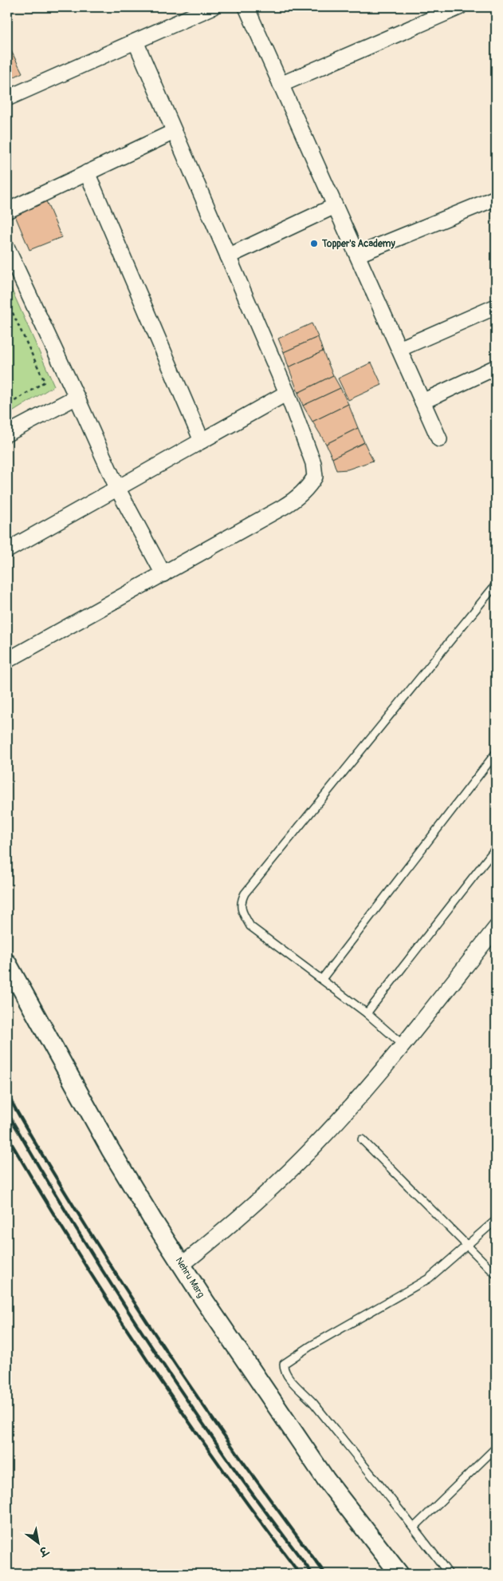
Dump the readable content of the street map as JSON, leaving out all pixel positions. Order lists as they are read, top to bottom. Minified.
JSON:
{"streets":{"street":["Nehru Marg"]},"places":["Topper's Academy"],"north":"bottom right"}
